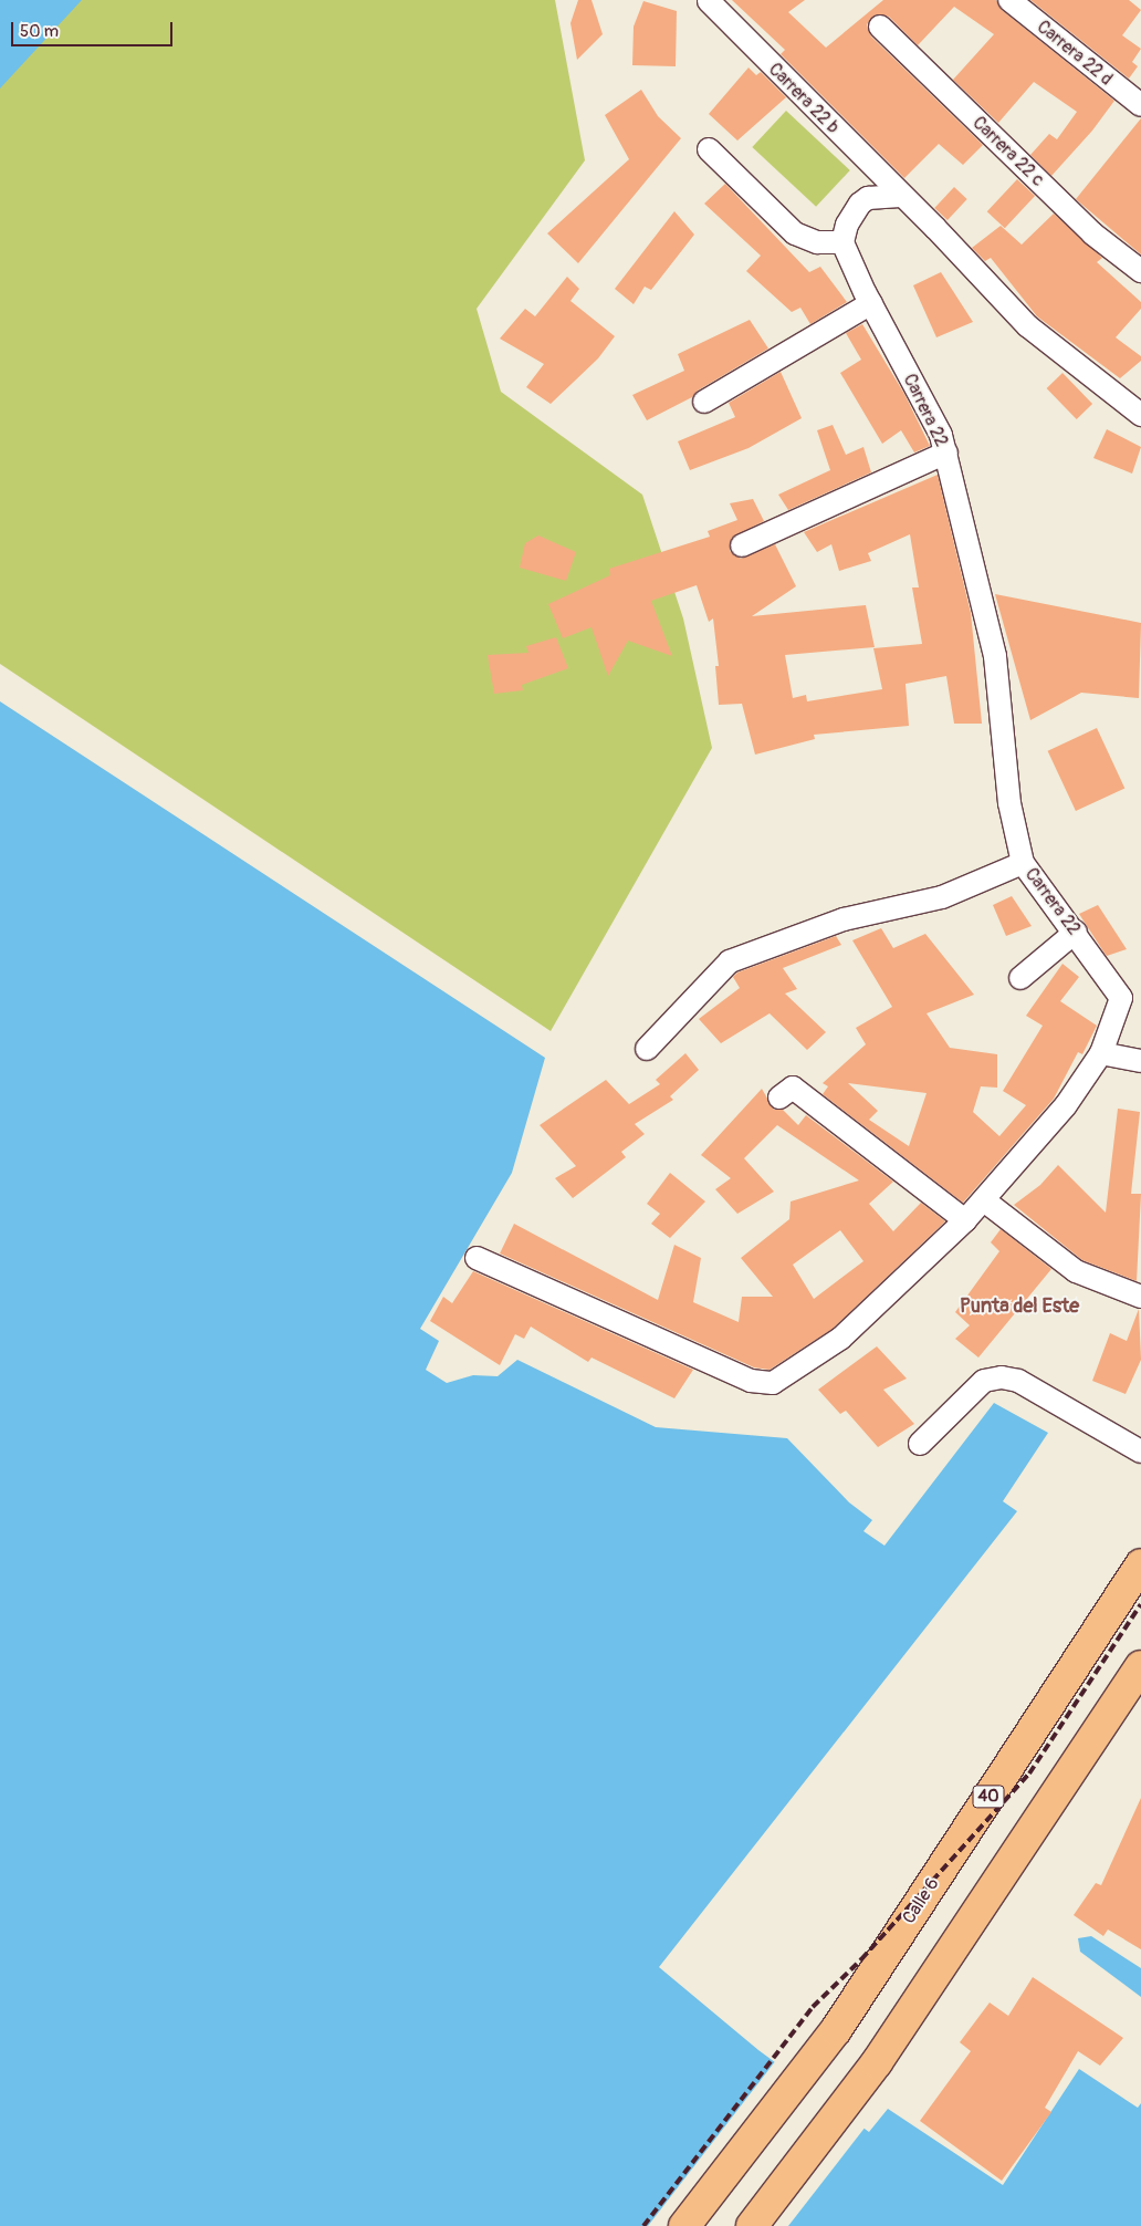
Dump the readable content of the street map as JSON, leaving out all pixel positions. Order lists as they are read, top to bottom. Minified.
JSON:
{"streets":{"highway":["40","Calle 6"],"street":["Carrera 22 d","Carrera 22 b","Carrera 22 c","Carrera 22"]},"districts":["Punta del Este"],"scale_bar":"50 m"}
